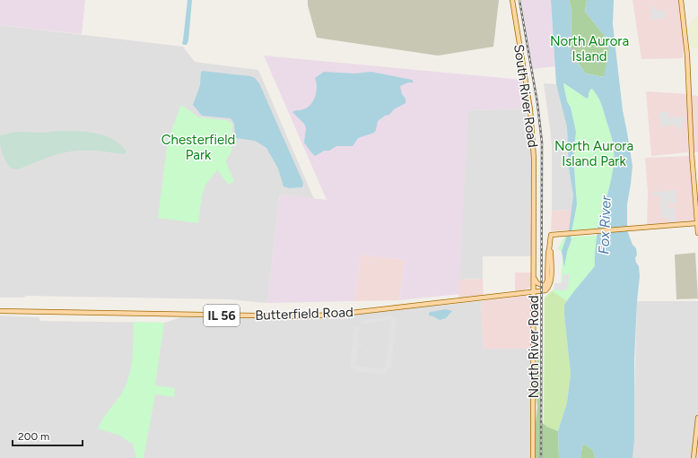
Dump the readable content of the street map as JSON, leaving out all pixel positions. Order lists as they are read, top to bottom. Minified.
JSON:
{"streets":{"main road":["South River Road","Butterfield Road","IL 56","North River Road"]},"crossings":[["South River Road","North River Road"],["Butterfield Road","North River Road"]],"water":["Fox River"],"parks":["North Aurora Island","Chesterfield Park","North Aurora Island Park"],"scale_bar":"200 m"}
